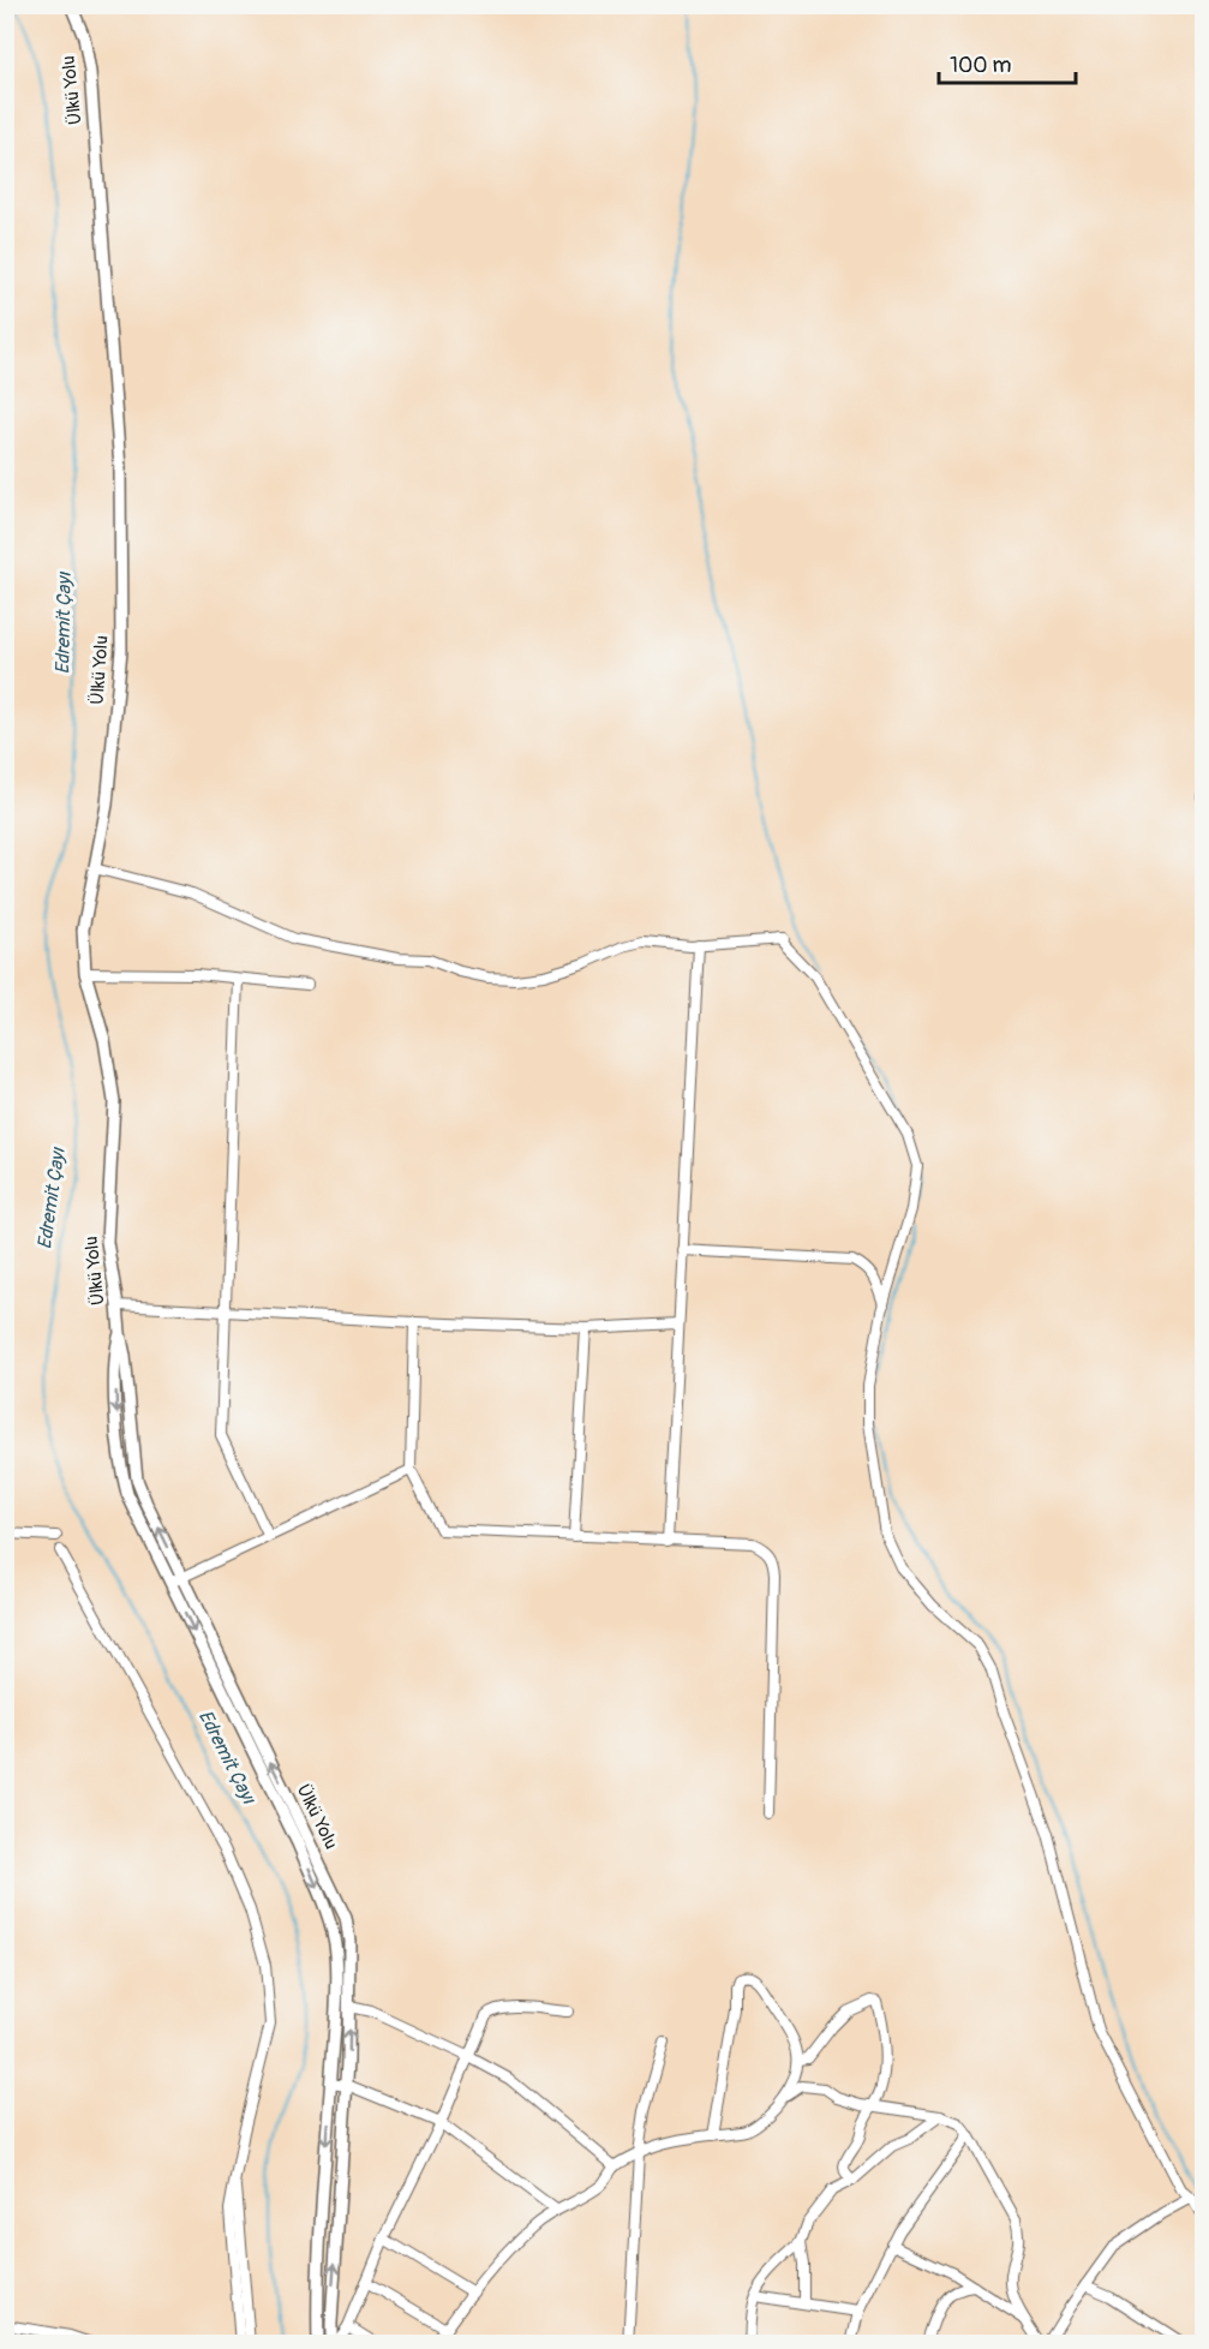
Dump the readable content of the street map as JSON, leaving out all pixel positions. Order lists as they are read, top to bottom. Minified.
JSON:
{"streets":{"main road":["Ülkü Yolu"]},"water":["Edremit Çayı"],"scale_bar":"100 m"}
